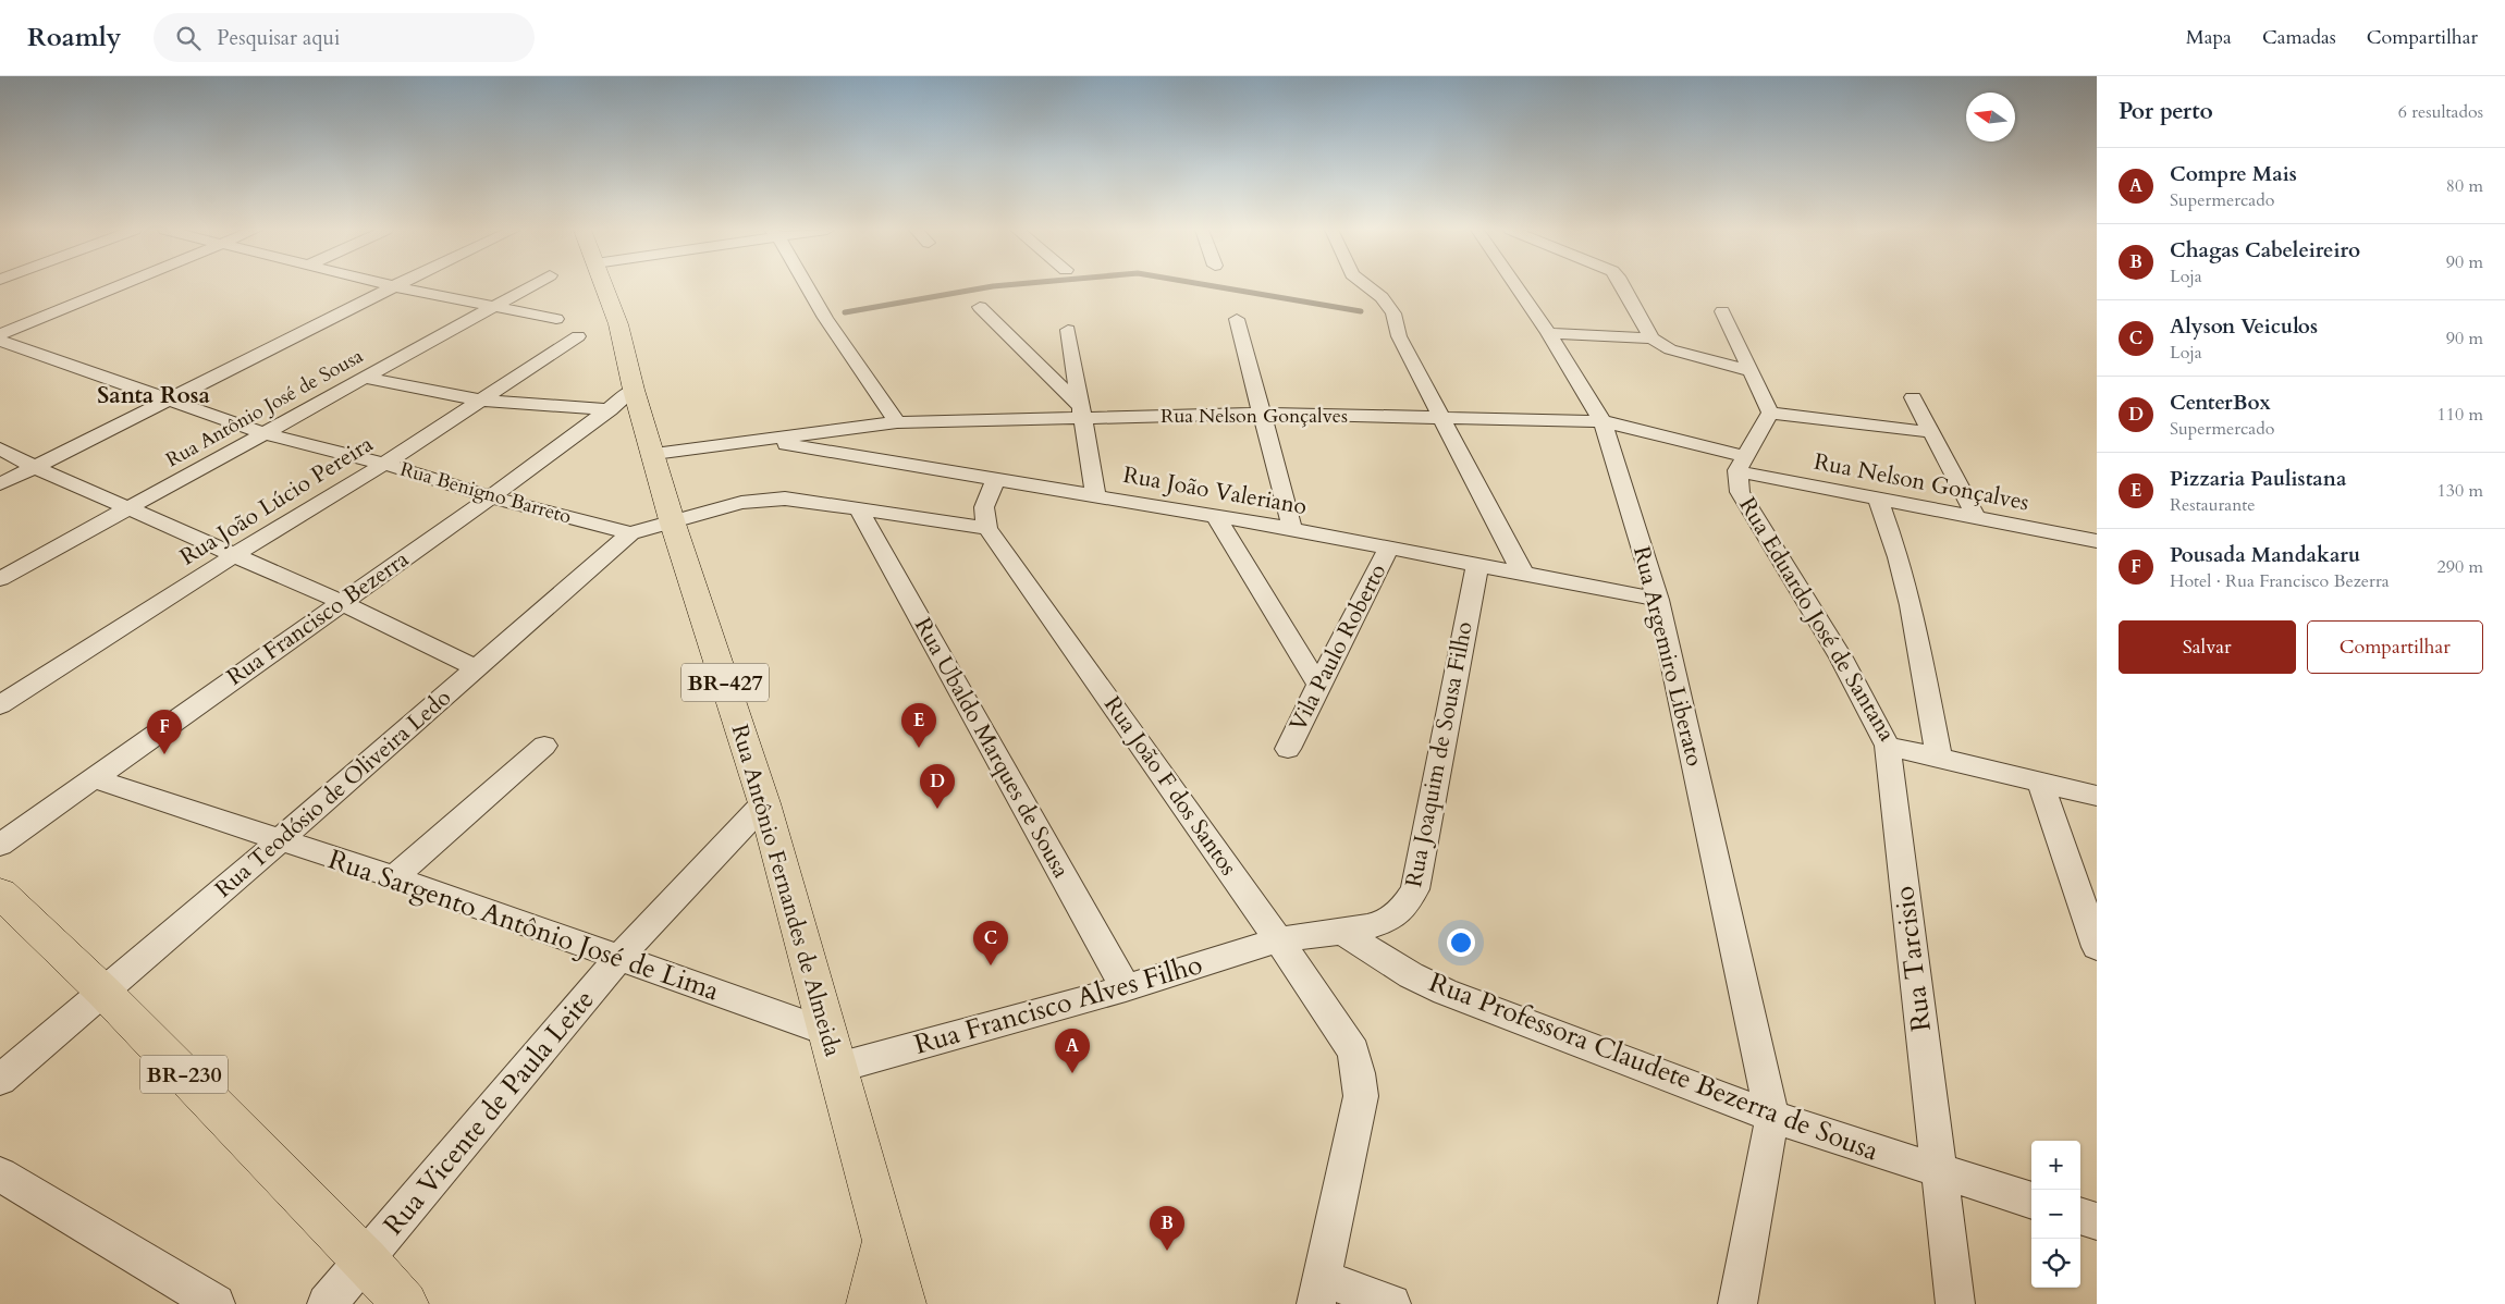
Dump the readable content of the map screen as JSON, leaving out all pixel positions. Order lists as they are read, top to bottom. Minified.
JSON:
{"streets":{"highway":["BR-427","Rua Antônio Fernandes de Almeida","BR-230"],"street":["Rua Antônio José de Sousa","Rua Nelson Gonçalves","Rua João Valeriano","Rua Benigno Barreto","Rua João Lúcio Pereira","Rua Francisco Bezerra","Rua Eduardo José de Santana","Vila Paulo Roberto","Rua Argemiro Liberato","Rua Ubaldo Marques de Sousa","Rua Joaquim de Sousa Filho","Rua João F dos Santos","Rua Teodósio de Oliveira Ledo","Rua Sargento Antônio José de Lima","Rua Tarcisio","Rua Francisco Alves Filho","Rua Professora Claudete Bezerra de Sousa","Rua Vicente de Paula Leite"]},"crossings":[["Rua Antônio José de Sousa","Rua Benigno Barreto"],["Rua Nelson Gonçalves","Rua João Valeriano"],["Rua Nelson Gonçalves","Rua Eduardo José de Santana"],["Rua Nelson Gonçalves","Rua Argemiro Liberato"],["Rua Nelson Gonçalves","Rua Antônio Fernandes de Almeida"],["Rua João Valeriano","Vila Paulo Roberto"],["Rua João Valeriano","Rua Argemiro Liberato"],["Rua João Valeriano","Rua Joaquim de Sousa Filho"],["Rua Benigno Barreto","Rua João Lúcio Pereira"],["Rua Benigno Barreto","Rua Francisco Bezerra"],["Rua Benigno Barreto","Rua Teodósio de Oliveira Ledo"],["Rua Francisco Bezerra","Rua Antônio Fernandes de Almeida"],["Rua Francisco Bezerra","Rua Sargento Antônio José de Lima"],["Rua Eduardo José de Santana","Rua Tarcisio"],["Rua Argemiro Liberato","Rua Professora Claudete Bezerra de Sousa"],["Rua Ubaldo Marques de Sousa","Rua Francisco Alves Filho"],["Rua Joaquim de Sousa Filho","Rua Professora Claudete Bezerra de Sousa"],["Rua João F dos Santos","Rua Francisco Alves Filho"],["Rua Teodósio de Oliveira Ledo","Rua Antônio Fernandes de Almeida"],["Rua Teodósio de Oliveira Ledo","Rua Sargento Antônio José de Lima"],["Rua Teodósio de Oliveira Ledo","BR-230"],["Rua Antônio Fernandes de Almeida","Rua Sargento Antônio José de Lima"],["Rua Antônio Fernandes de Almeida","Rua Francisco Alves Filho"],["Rua Antônio Fernandes de Almeida","Rua Vicente de Paula Leite"],["Rua Sargento Antônio José de Lima","Rua Francisco Alves Filho"],["Rua Sargento Antônio José de Lima","Rua Vicente de Paula Leite"],["Rua Tarcisio","Rua Professora Claudete Bezerra de Sousa"],["BR-230","Rua Vicente de Paula Leite"]],"districts":["Santa Rosa"],"north":"left","page":{"header":"Roamly","search":"Pesquisar aqui","nav":["Mapa","Camadas","Compartilhar"],"heading":["Por perto","6 resultados"],"list":[{"mark":"A","name":"Compre Mais","note":"Supermercado","value":"80 m"},{"mark":"B","name":"Chagas Cabeleireiro","note":"Loja","value":"90 m"},{"mark":"C","name":"Alyson Veiculos","note":"Loja","value":"90 m"},{"mark":"D","name":"CenterBox","note":"Supermercado","value":"110 m"},{"mark":"E","name":"Pizzaria Paulistana","note":"Restaurante","value":"130 m"},{"mark":"F","name":"Pousada Mandakaru","note":"Hotel · Rua Francisco Bezerra","value":"290 m"}],"buttons":["Salvar","Compartilhar"],"pins":["E","F","D","C","A","B"],"map_buttons":["+","−"]}}
